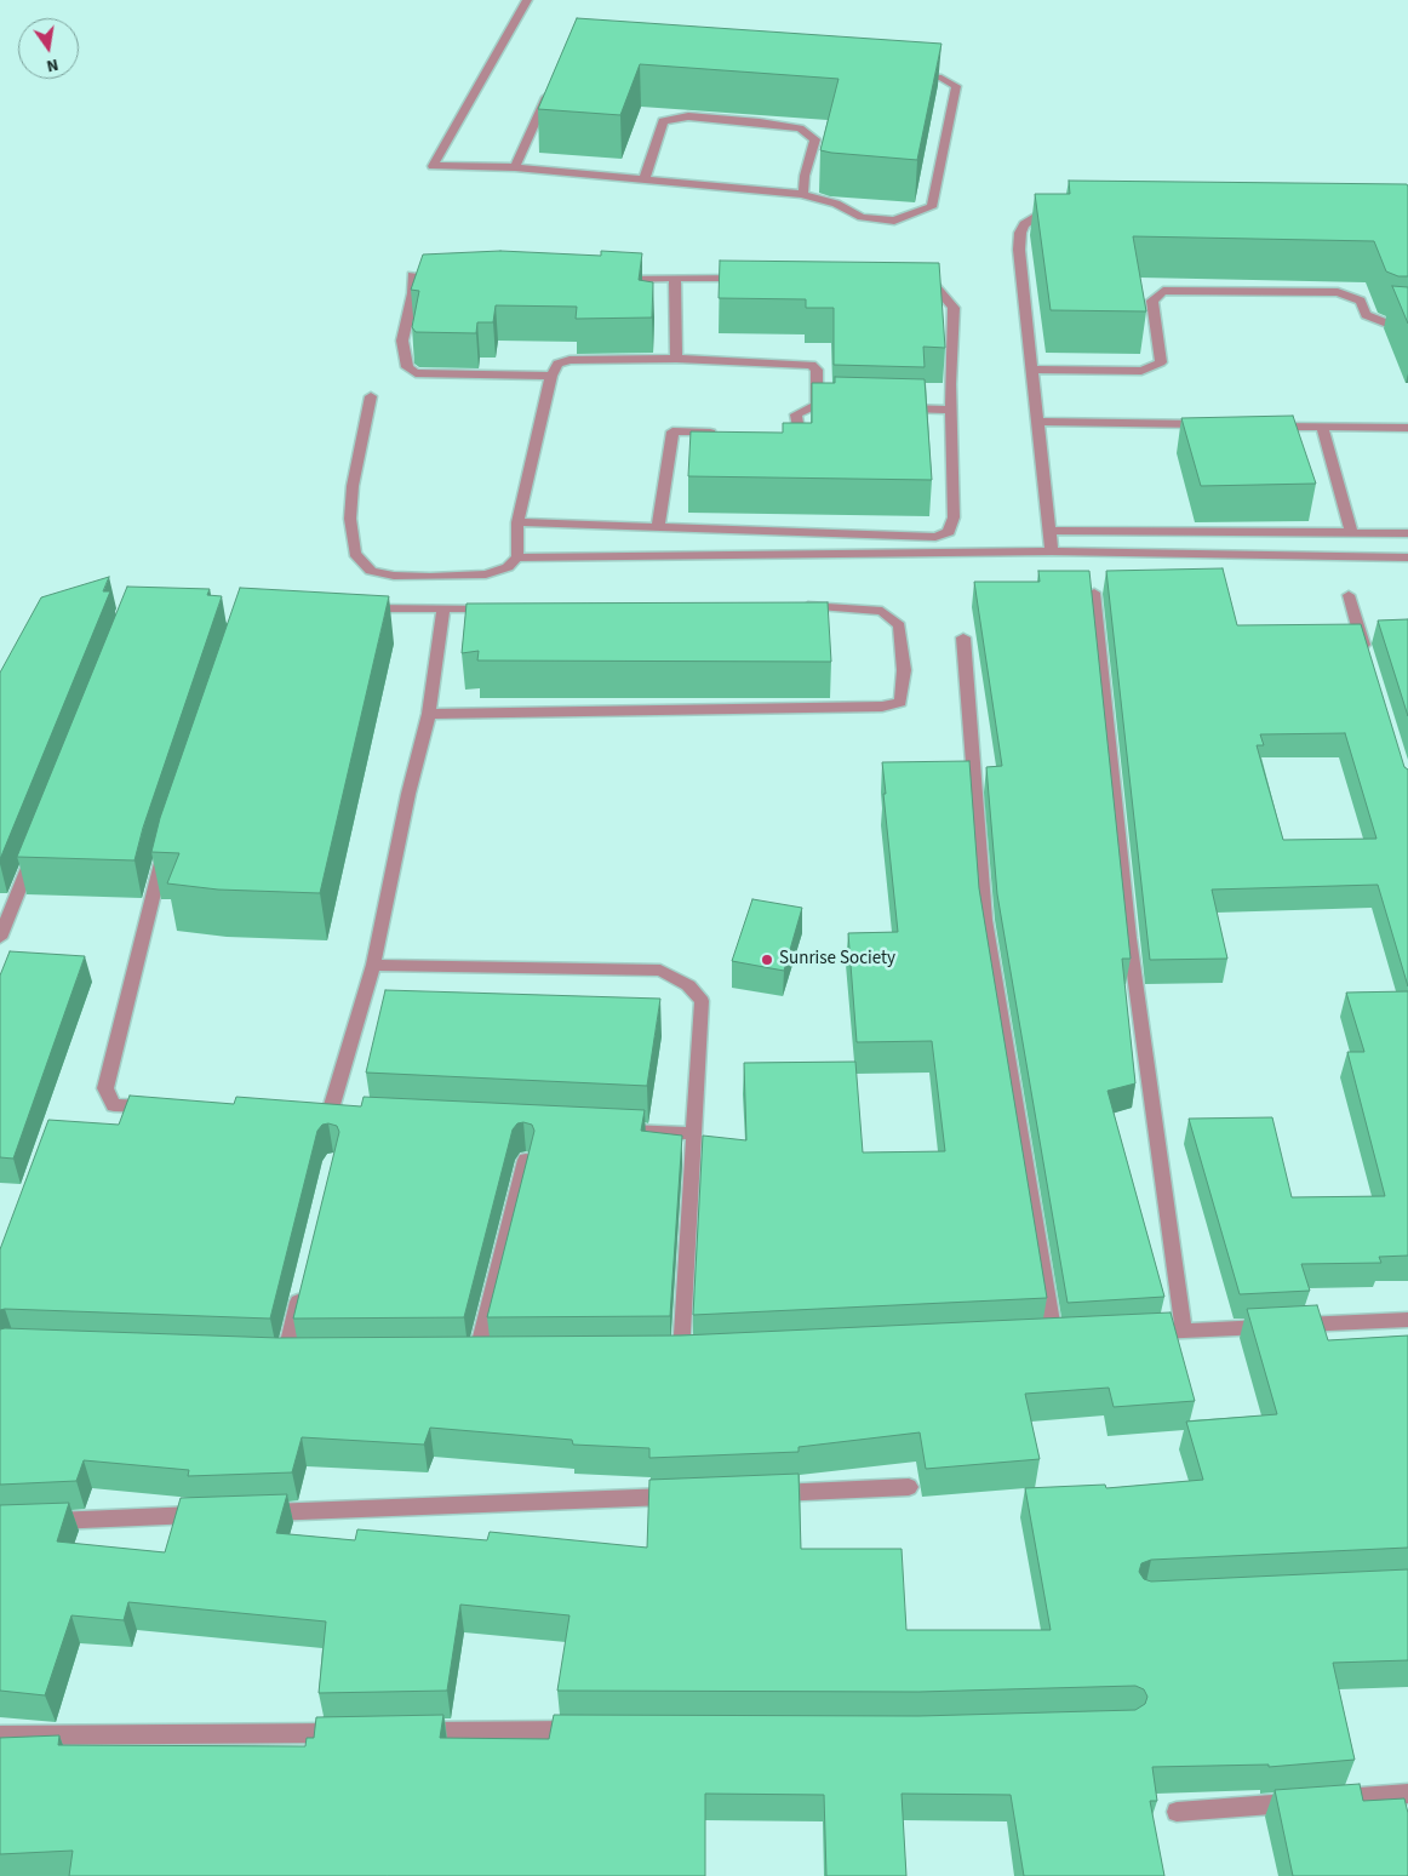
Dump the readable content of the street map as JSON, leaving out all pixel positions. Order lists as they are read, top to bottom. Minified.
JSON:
{"places":["Sunrise Society"],"north":"bottom"}
